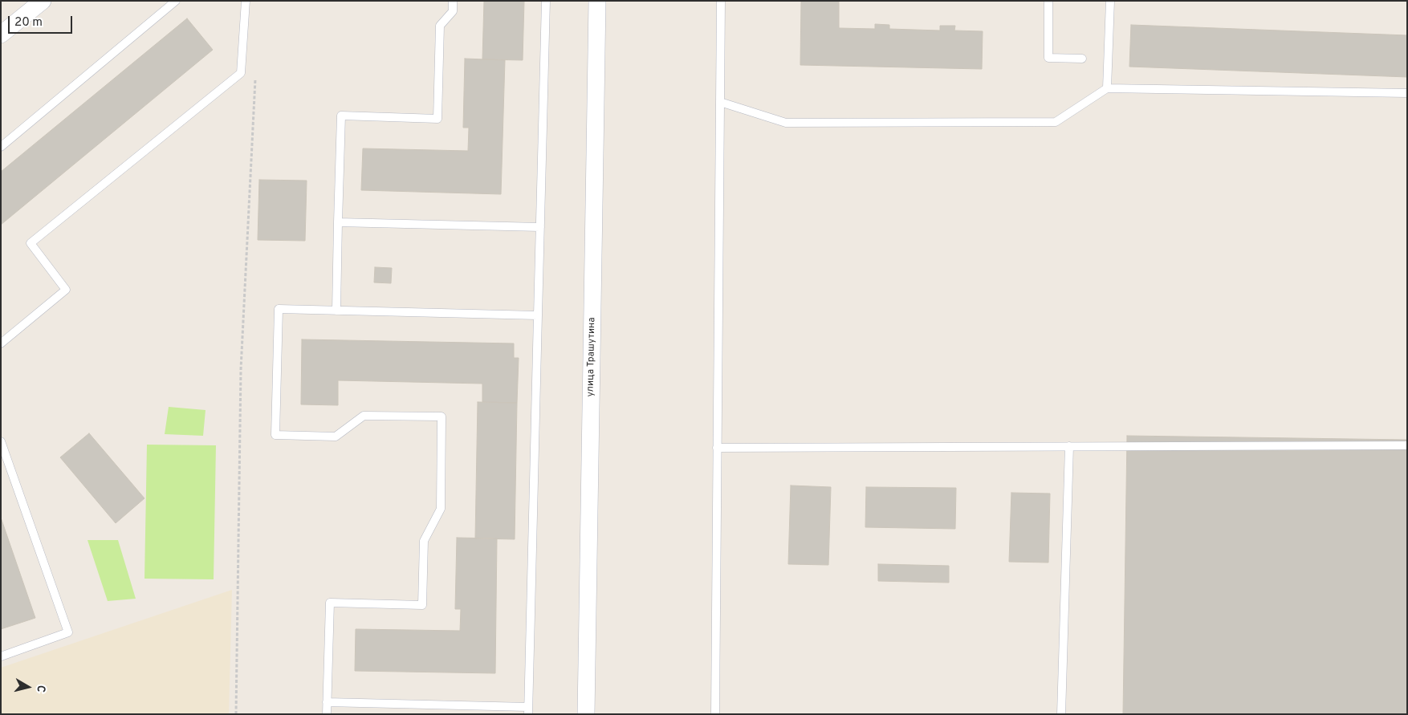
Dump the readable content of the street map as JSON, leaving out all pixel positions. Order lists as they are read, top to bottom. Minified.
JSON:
{"streets":{"street":["улица Трашутина"]},"scale_bar":"20 m","north":"right"}
